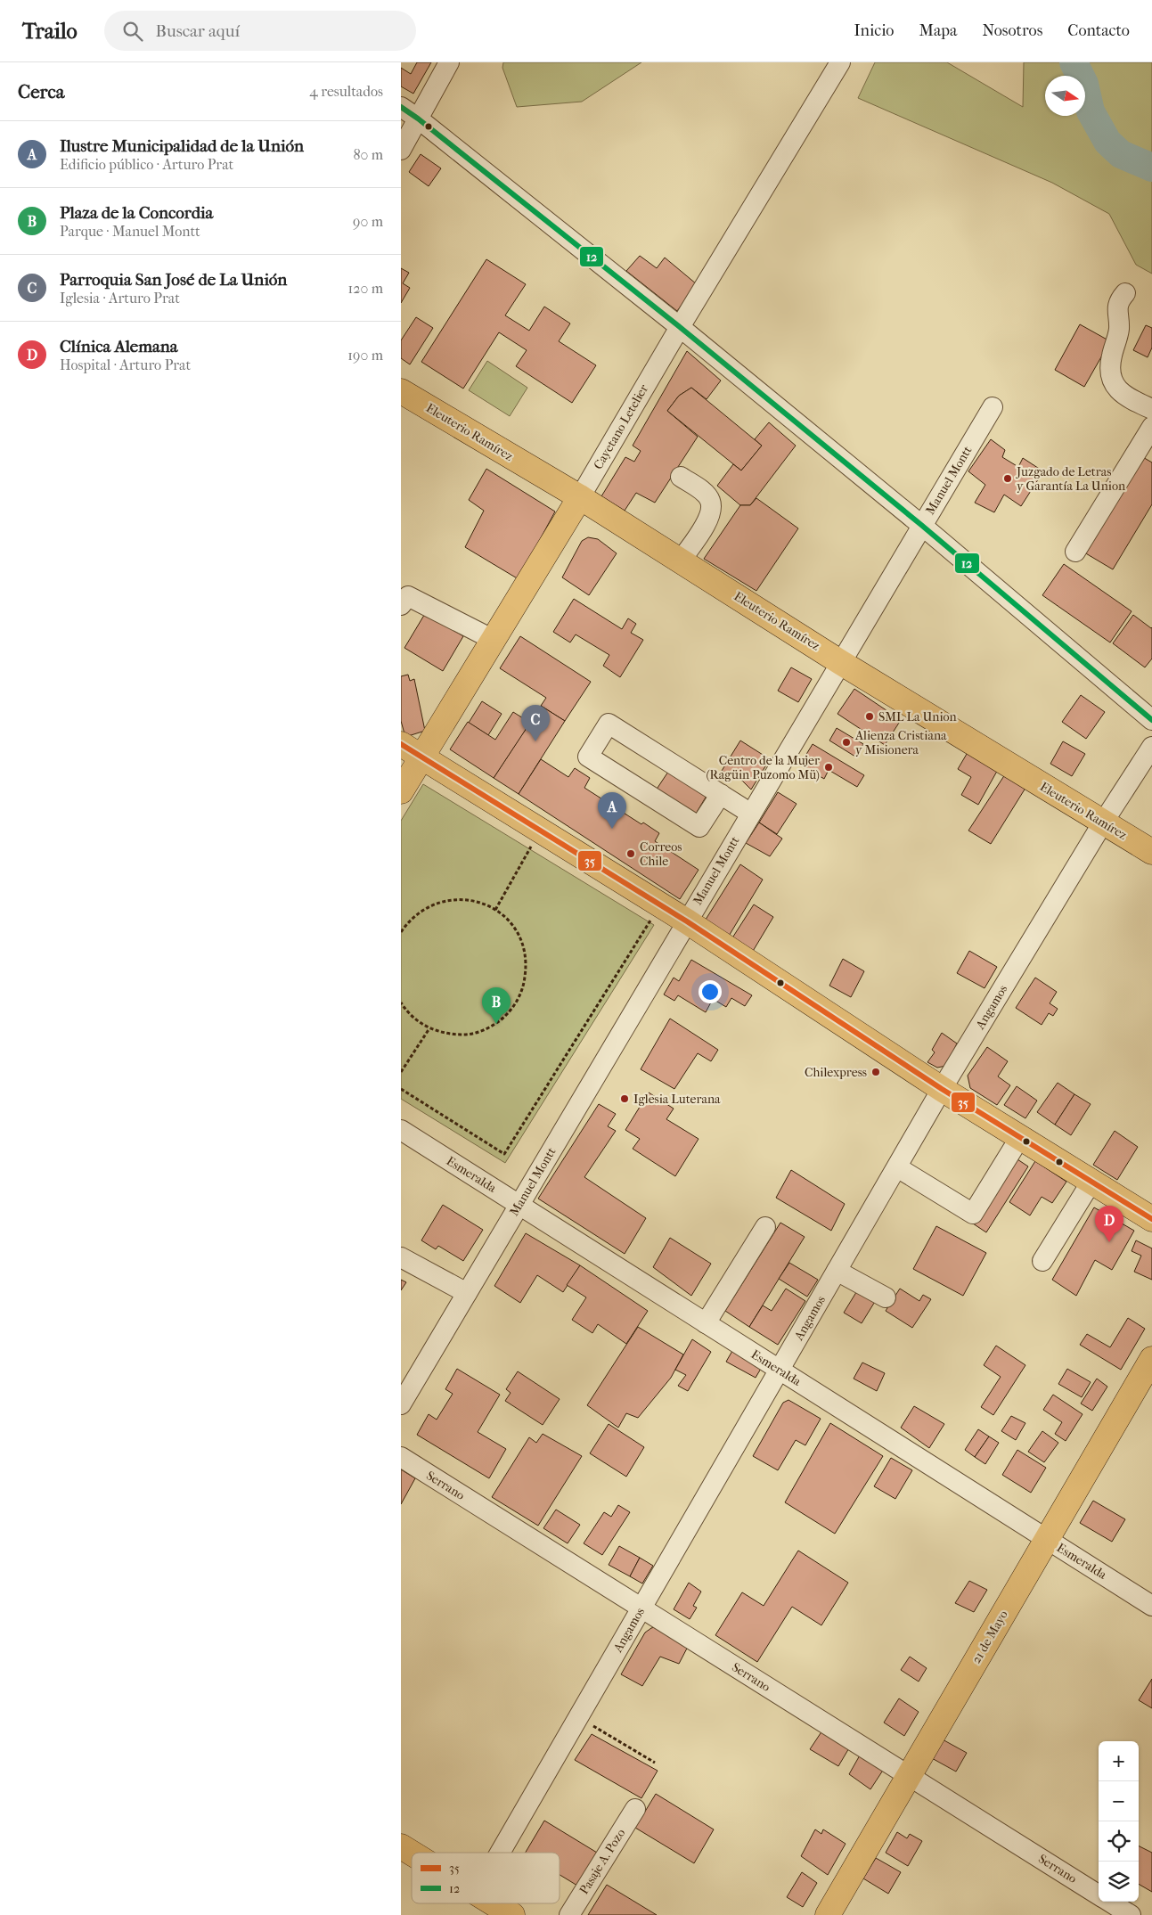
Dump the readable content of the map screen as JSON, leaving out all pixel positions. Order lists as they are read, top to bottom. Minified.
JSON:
{"streets":{"main road":["Cayetano Letelier","Eleuterio Ramírez","21 de Mayo"],"street":["Manuel Montt","Angamos","Esmeralda","Serrano","Pasaje A. Pozo"]},"crossings":[["Cayetano Letelier","Eleuterio Ramírez"],["Eleuterio Ramírez","Manuel Montt"],["Eleuterio Ramírez","Angamos"],["Manuel Montt","Esmeralda"],["Angamos","Esmeralda"],["Angamos","Serrano"],["Esmeralda","21 de Mayo"],["Serrano","21 de Mayo"]],"places":["Juzgado de Letras y Garantía La Union","SML La Union","Alienza Cristiana y Misionera","Centro de la Mujer (Ragüin Puzomo Mü)","Correos Chile","Chilexpress","Iglesia Luterana"],"lines":["transit line 12","transit line 35"],"legend":["35","12"],"north":"right","page":{"header":"Trailo","search":"Buscar aquí","nav":["Inicio","Mapa","Nosotros","Contacto"],"heading":["Cerca","4 resultados"],"list":[{"mark":"A","name":"Ilustre Municipalidad de la Unión","note":"Edificio público · Arturo Prat","value":"80 m"},{"mark":"B","name":"Plaza de la Concordia","note":"Parque · Manuel Montt","value":"90 m"},{"mark":"C","name":"Parroquia San José de La Unión","note":"Iglesia · Arturo Prat","value":"120 m"},{"mark":"D","name":"Clínica Alemana","note":"Hospital · Arturo Prat","value":"190 m"}],"pins":["C","A","B","D"],"map_buttons":["+","−"]}}
